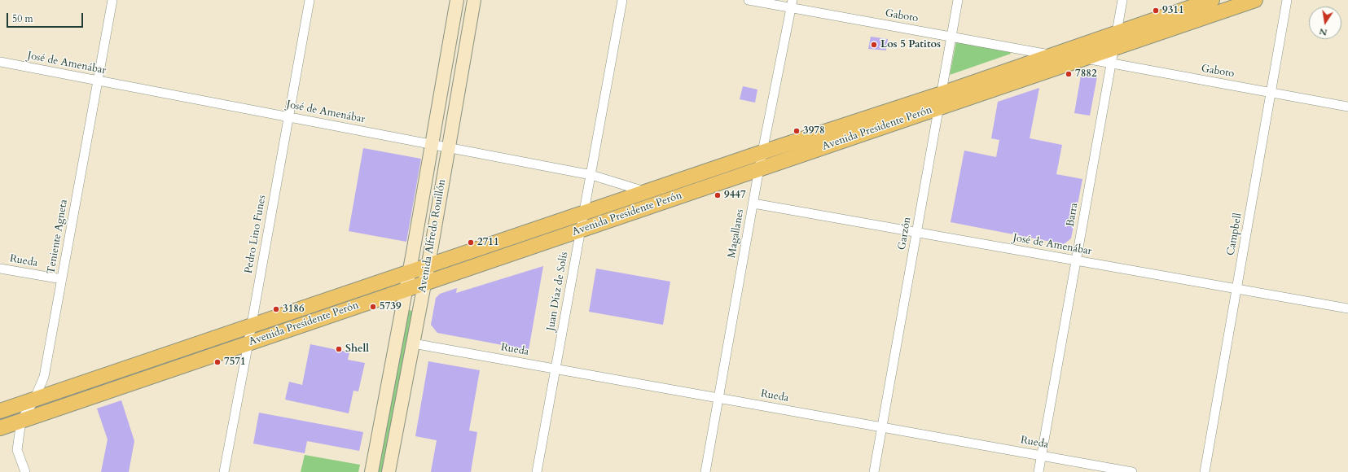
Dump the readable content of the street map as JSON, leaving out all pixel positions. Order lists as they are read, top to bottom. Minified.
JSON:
{"streets":{"main road":["Avenida Presidente Perón"],"street":["Gaboto","José de Amenábar","Barra","Magallanes","Garzón","Pedro Lino Funes","Campbell","Avenida Alfredo Rouillón","Teniente Agneta","Rueda","Juan Díaz de Solís"]},"crossings":[["Gaboto","Avenida Presidente Perón"],["Gaboto","Barra"],["Gaboto","Magallanes"],["Gaboto","Garzón"],["Gaboto","Campbell"],["José de Amenábar","Avenida Presidente Perón"],["José de Amenábar","Barra"],["José de Amenábar","Magallanes"],["José de Amenábar","Garzón"],["José de Amenábar","Pedro Lino Funes"],["José de Amenábar","Campbell"],["José de Amenábar","Avenida Alfredo Rouillón"],["José de Amenábar","Teniente Agneta"],["José de Amenábar","Juan Díaz de Solís"],["Avenida Presidente Perón","Barra"],["Avenida Presidente Perón","Magallanes"],["Avenida Presidente Perón","Garzón"],["Avenida Presidente Perón","Pedro Lino Funes"],["Avenida Presidente Perón","Avenida Alfredo Rouillón"],["Avenida Presidente Perón","Teniente Agneta"],["Avenida Presidente Perón","Juan Díaz de Solís"],["Barra","Rueda"],["Magallanes","Rueda"],["Garzón","Rueda"],["Avenida Alfredo Rouillón","Rueda"],["Teniente Agneta","Rueda"],["Rueda","Juan Díaz de Solís"]],"places":["9311","Los 5 Patitos","7882","3978","9447","2711","5739","3186","Shell","7571"],"scale_bar":"50 m","north":"bottom"}
